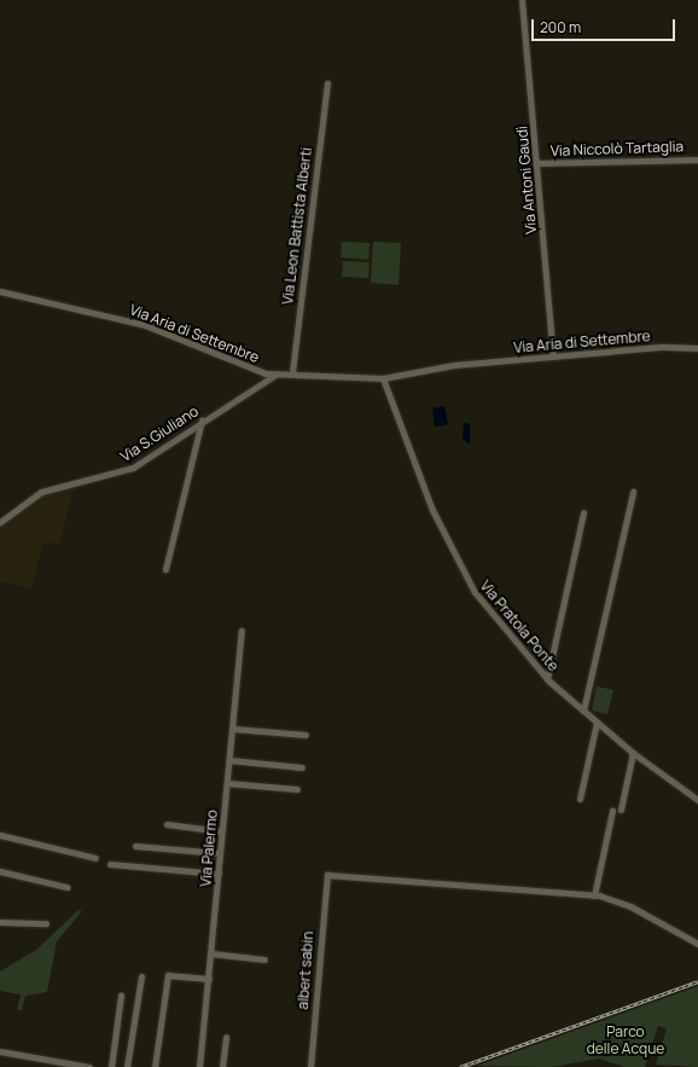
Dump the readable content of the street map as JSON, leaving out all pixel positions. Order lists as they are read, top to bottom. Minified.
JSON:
{"streets":{"street":["Via Niccolò Tartaglia","Via Antoni Gaudì","Via Leon Battista Alberti","Via Aria di Settembre","Via S.Giuliano","Via Pratola Ponte","Via Palermo","albert sabin"]},"crossings":[["Via Niccolò Tartaglia","Via Antoni Gaudì"],["Via Antoni Gaudì","Via Aria di Settembre"],["Via Leon Battista Alberti","Via Aria di Settembre"],["Via Aria di Settembre","Via S.Giuliano"],["Via Aria di Settembre","Via Pratola Ponte"]],"parks":["Parco delle Acque"],"scale_bar":"200 m"}
